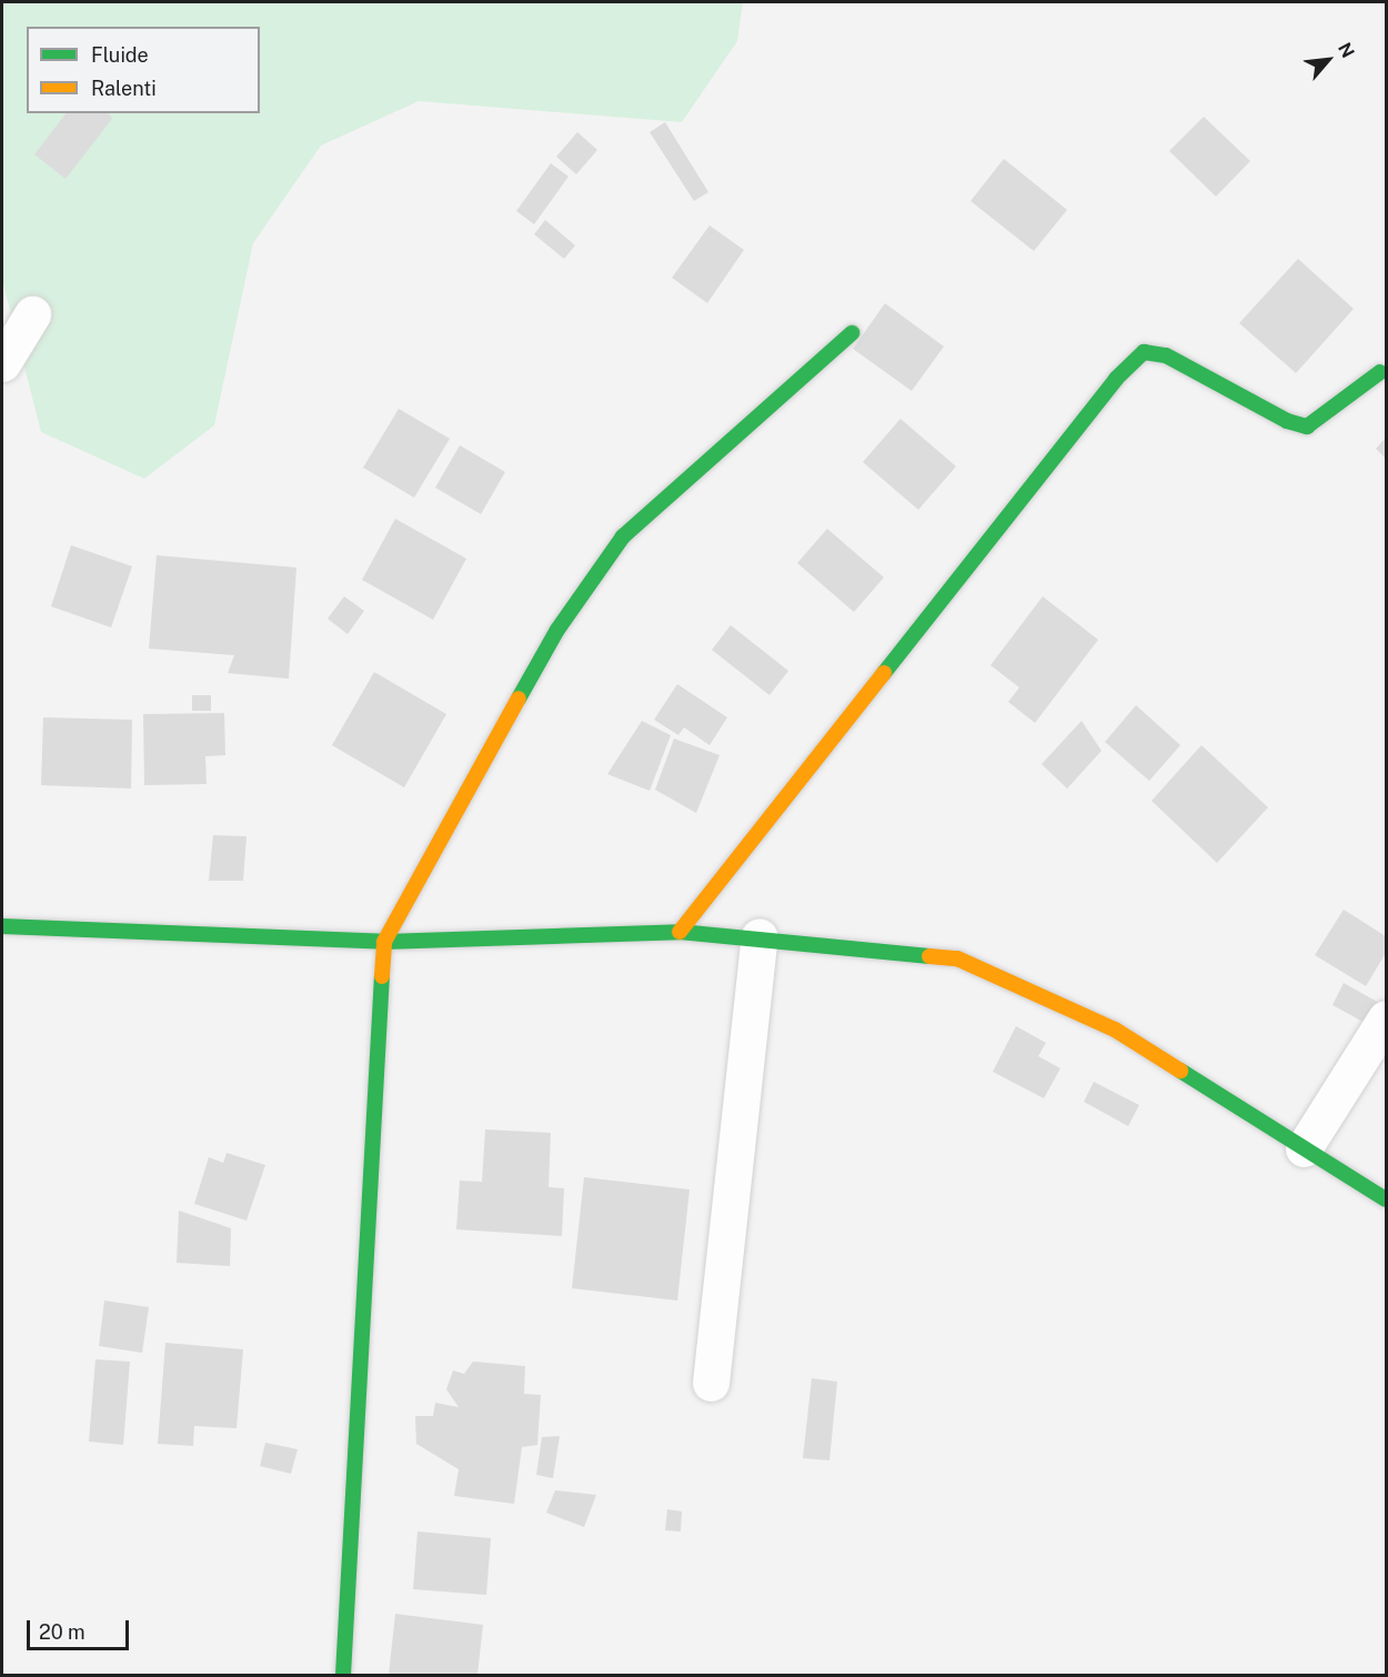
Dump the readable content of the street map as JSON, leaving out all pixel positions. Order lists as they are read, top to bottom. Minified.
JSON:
{"legend":["Fluide","Ralenti"],"scale_bar":"20 m","north":"top right"}
